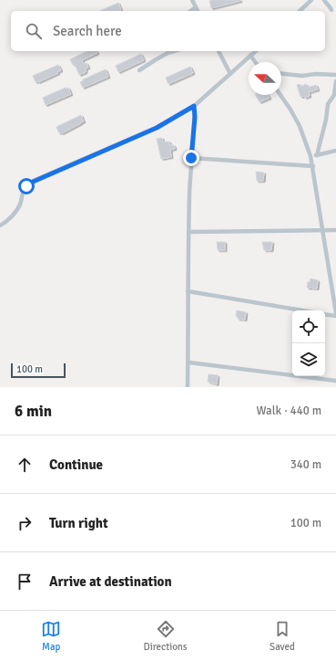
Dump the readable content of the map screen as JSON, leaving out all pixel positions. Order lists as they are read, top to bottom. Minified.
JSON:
{"scale_bar":"100 m","north":"left","page":{"search":"Search here","scale":"100 m","heading":["6 min","Walk · 440 m"],"list":[["Continue","340 m"],["Turn right","100 m"],"Arrive at destination"],"nav":["Map","Directions","Saved"]}}
